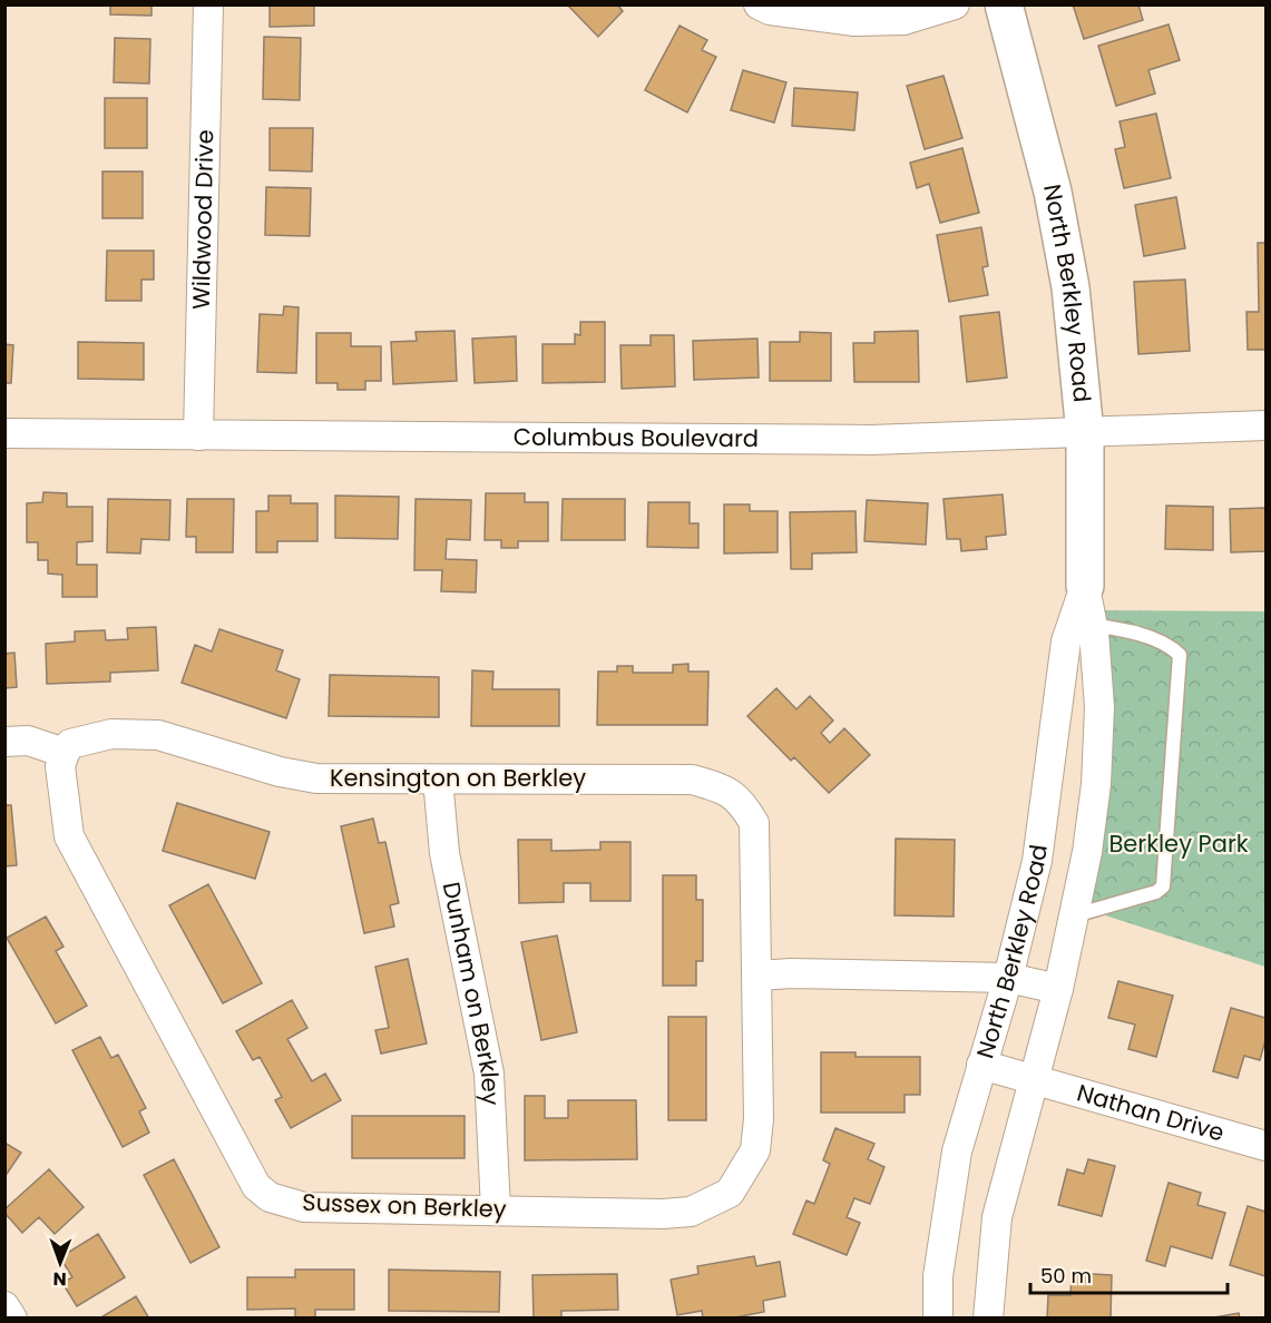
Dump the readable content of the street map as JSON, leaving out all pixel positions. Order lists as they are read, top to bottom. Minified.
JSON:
{"streets":{"street":["Wildwood Drive","North Berkley Road","Columbus Boulevard","Kensington on Berkley","Dunham on Berkley","Nathan Drive","Sussex on Berkley"]},"crossings":[["Wildwood Drive","Columbus Boulevard"],["North Berkley Road","Columbus Boulevard"],["North Berkley Road","Nathan Drive"],["Kensington on Berkley","Dunham on Berkley"],["Kensington on Berkley","Sussex on Berkley"],["Dunham on Berkley","Sussex on Berkley"]],"parks":["Berkley Park"],"scale_bar":"50 m","north":"bottom"}
